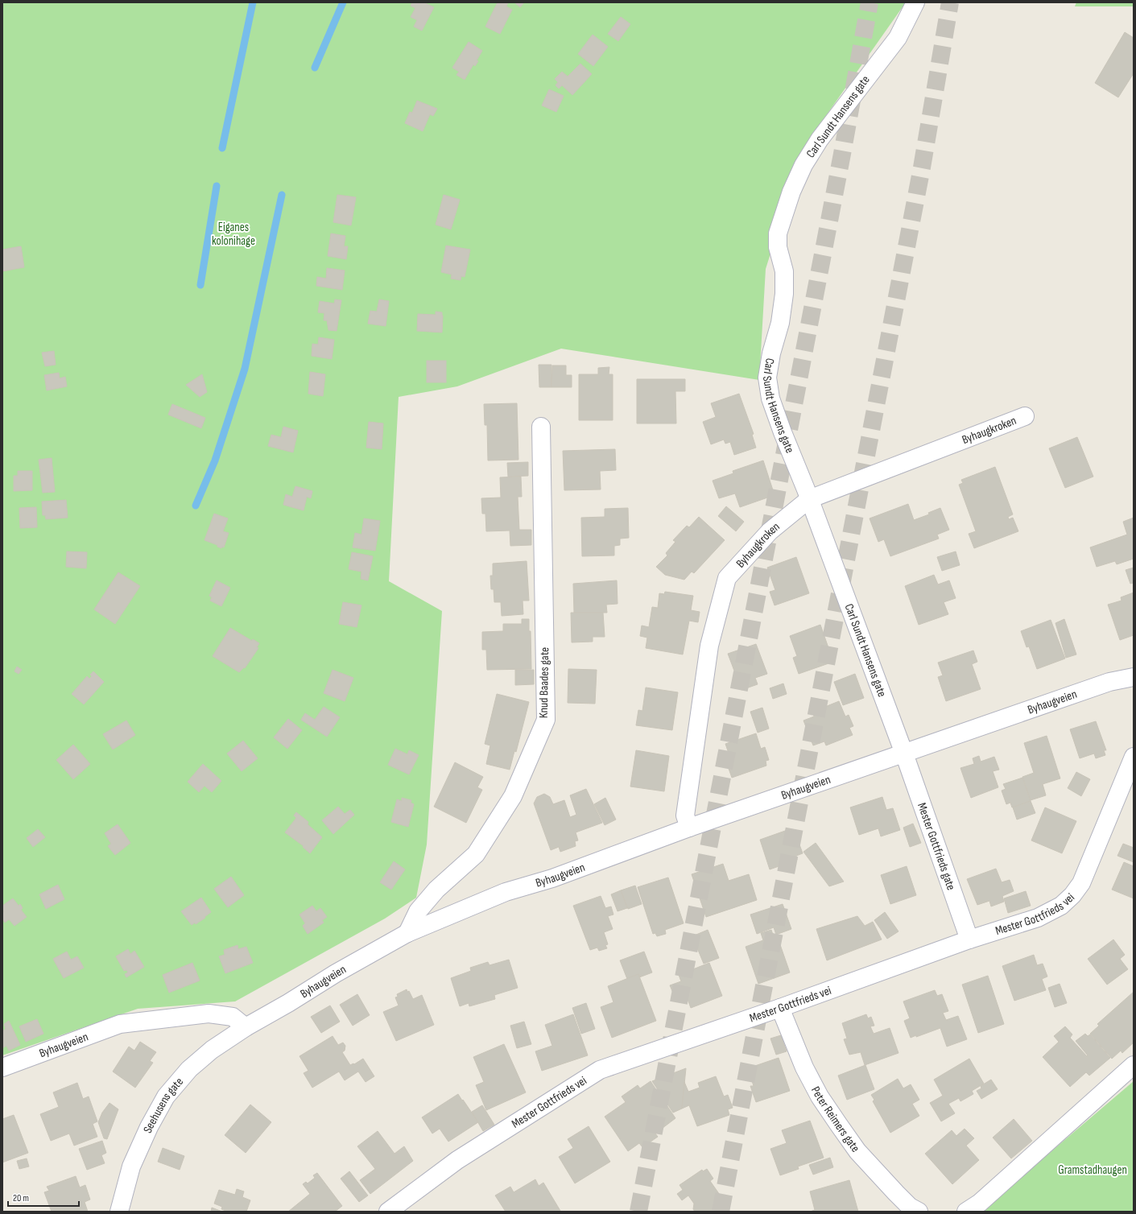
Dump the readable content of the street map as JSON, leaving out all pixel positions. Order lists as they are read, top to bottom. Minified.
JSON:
{"streets":{"street":["Carl Sundt Hansens gate","Byhaugkroken","Knud Baades gate","Byhaugveien","Mester Gottfrieds gate","Mester Gottfrieds vei","Seehusens gate","Peter Reimers gate"]},"crossings":[["Carl Sundt Hansens gate","Byhaugkroken"],["Carl Sundt Hansens gate","Byhaugveien"],["Carl Sundt Hansens gate","Mester Gottfrieds gate"],["Byhaugkroken","Byhaugveien"],["Knud Baades gate","Byhaugveien"],["Byhaugveien","Mester Gottfrieds gate"],["Byhaugveien","Seehusens gate"],["Mester Gottfrieds gate","Mester Gottfrieds vei"],["Mester Gottfrieds vei","Peter Reimers gate"]],"parks":["Eiganes kolonihage","Gramstadhaugen"],"scale_bar":"20 m"}
